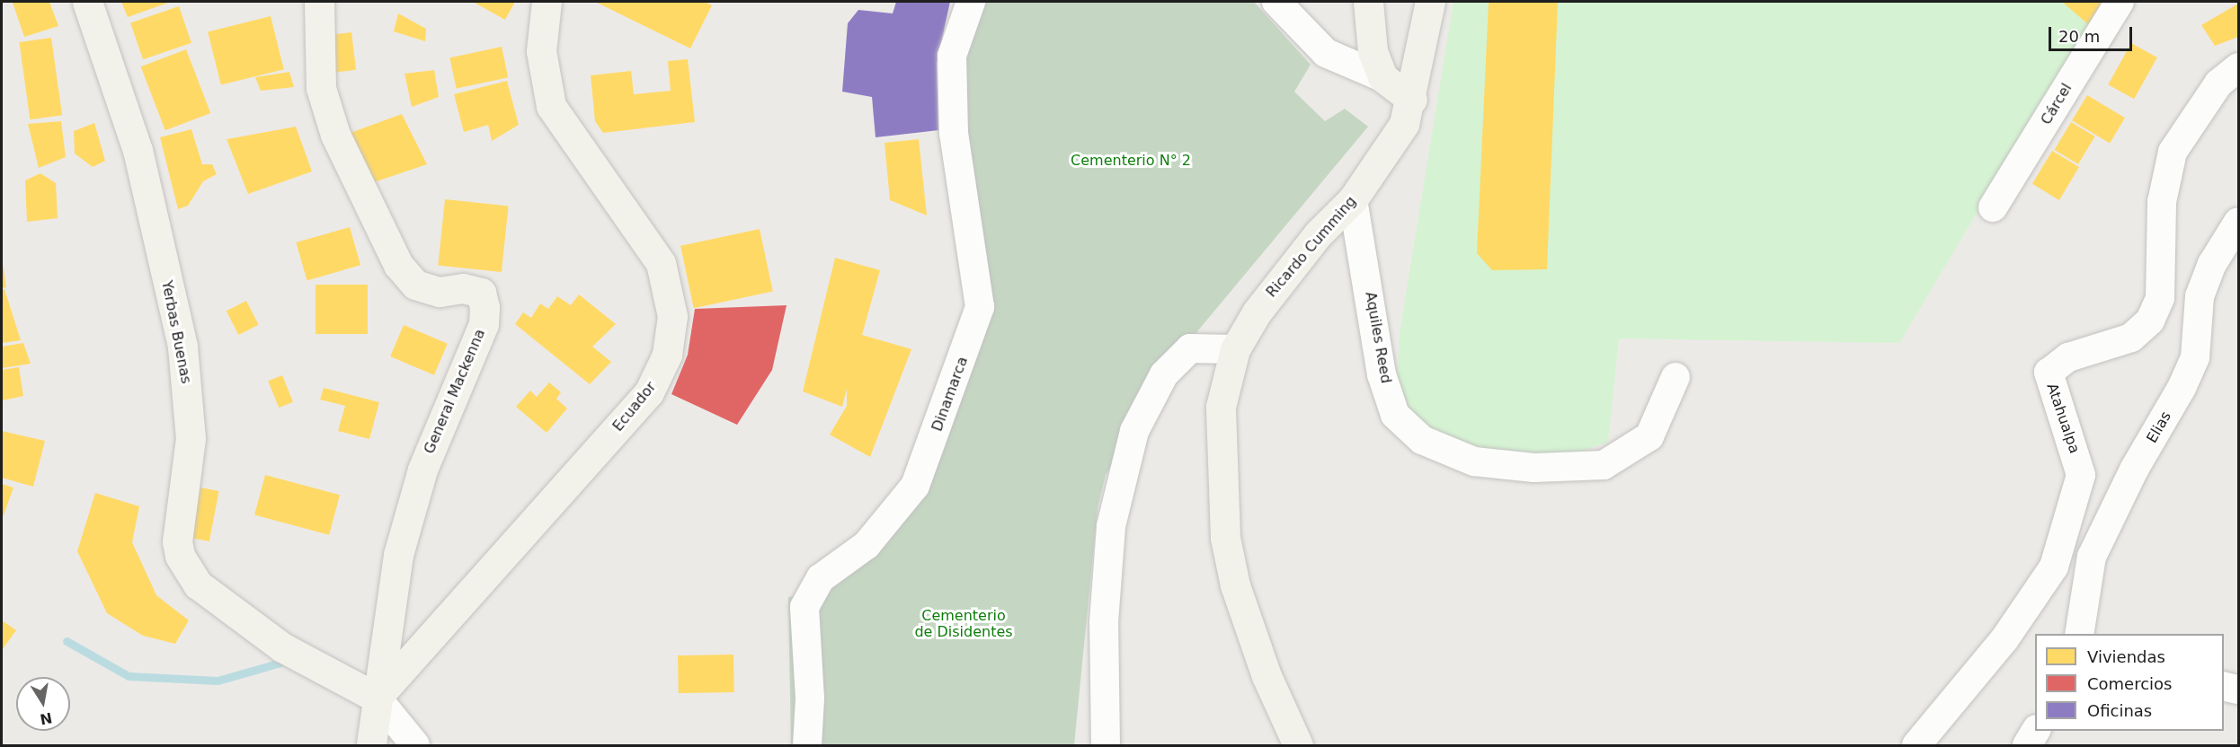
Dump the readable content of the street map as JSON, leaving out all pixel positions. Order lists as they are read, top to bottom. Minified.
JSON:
{"streets":{"main road":["Ricardo Cumming","Yerbas Buenas","General Mackenna","Ecuador"],"street":["Cárcel","Aquiles Reed","Dinamarca","Atahualpa","Elias"]},"crossings":[["Ricardo Cumming","Aquiles Reed"],["Yerbas Buenas","General Mackenna"],["Yerbas Buenas","Ecuador"],["General Mackenna","Ecuador"]],"parks":["Cementerio N° 2","Cementerio de Disidentes"],"legend":["Viviendas","Comercios","Oficinas"],"scale_bar":"20 m","north":"bottom"}
